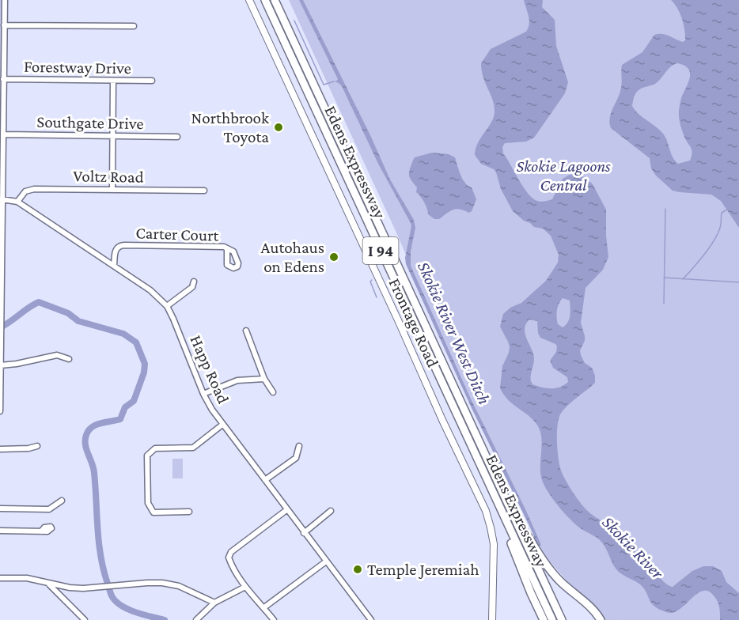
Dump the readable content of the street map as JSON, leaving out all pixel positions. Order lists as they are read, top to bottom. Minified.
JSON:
{"streets":{"highway":["Edens Expressway","I 94"],"main road":["Frontage Road"],"street":["Forestway Drive","Southgate Drive","Voltz Road","Carter Court","Happ Road"]},"crossings":[["Voltz Road","Happ Road"],["Carter Court","Happ Road"]],"water":["Skokie River West Ditch","Skokie River"],"parks":["Skokie Lagoons Central"],"places":["Northbrook Toyota","Autohaus on Edens","Temple Jeremiah"]}
